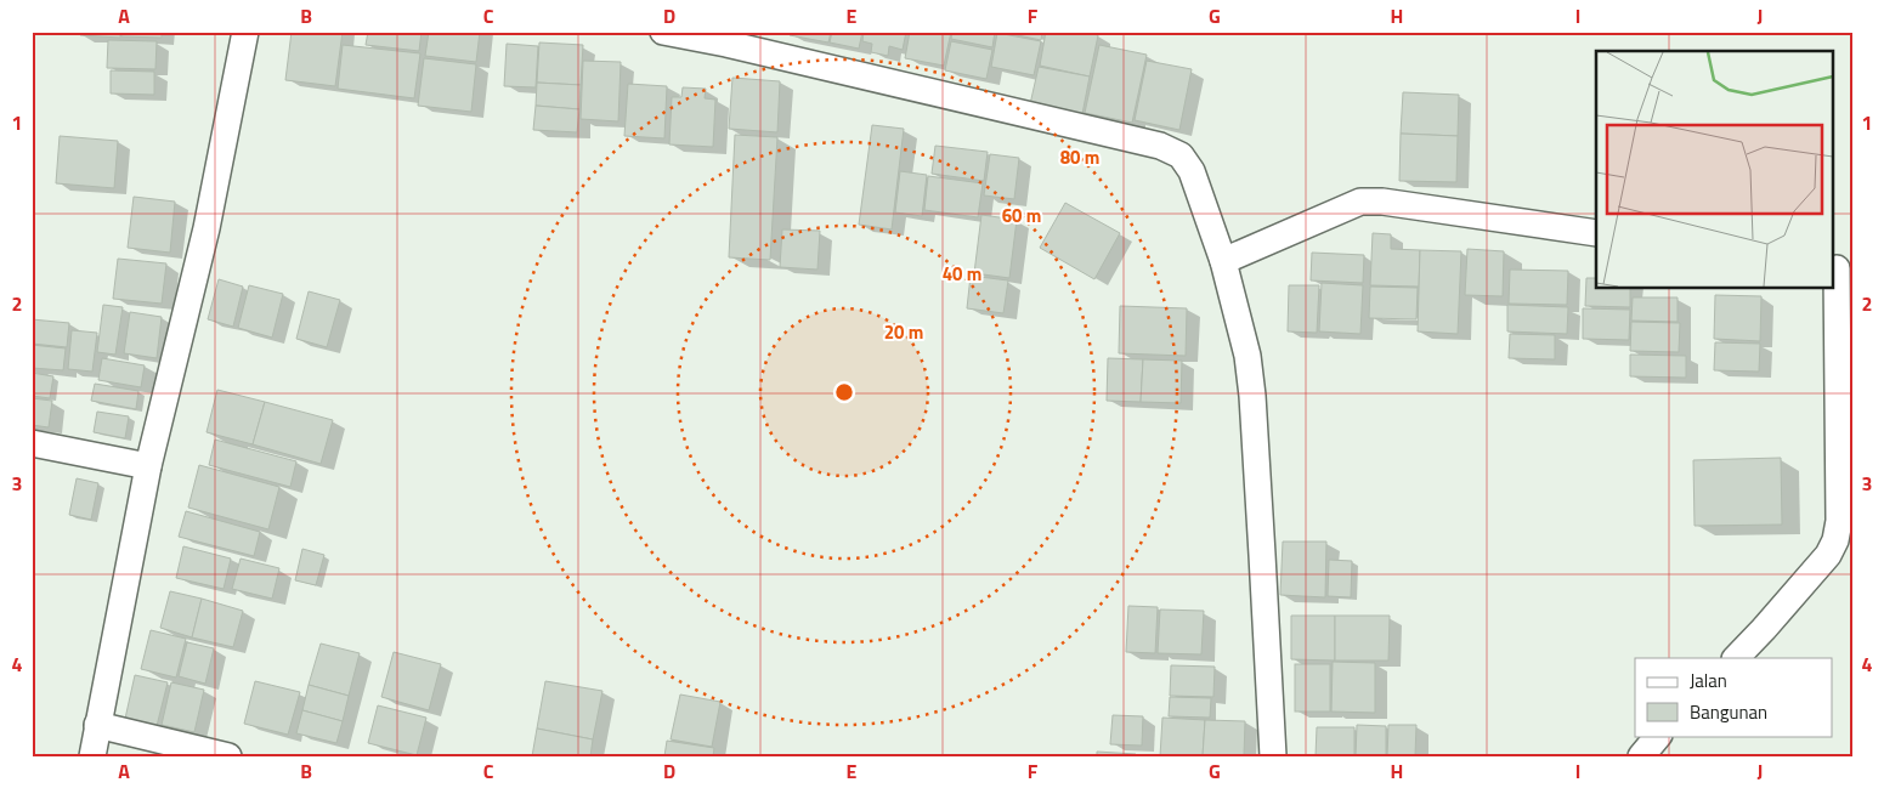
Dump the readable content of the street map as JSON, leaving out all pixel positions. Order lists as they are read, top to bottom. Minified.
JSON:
{"legend":["Jalan","Bangunan"],"grid":{"columns":["A","B","C","D","E","F","G","H","I","J"],"rows":["1","2","3","4"]},"rings":["80 m","60 m","40 m","20 m"]}
